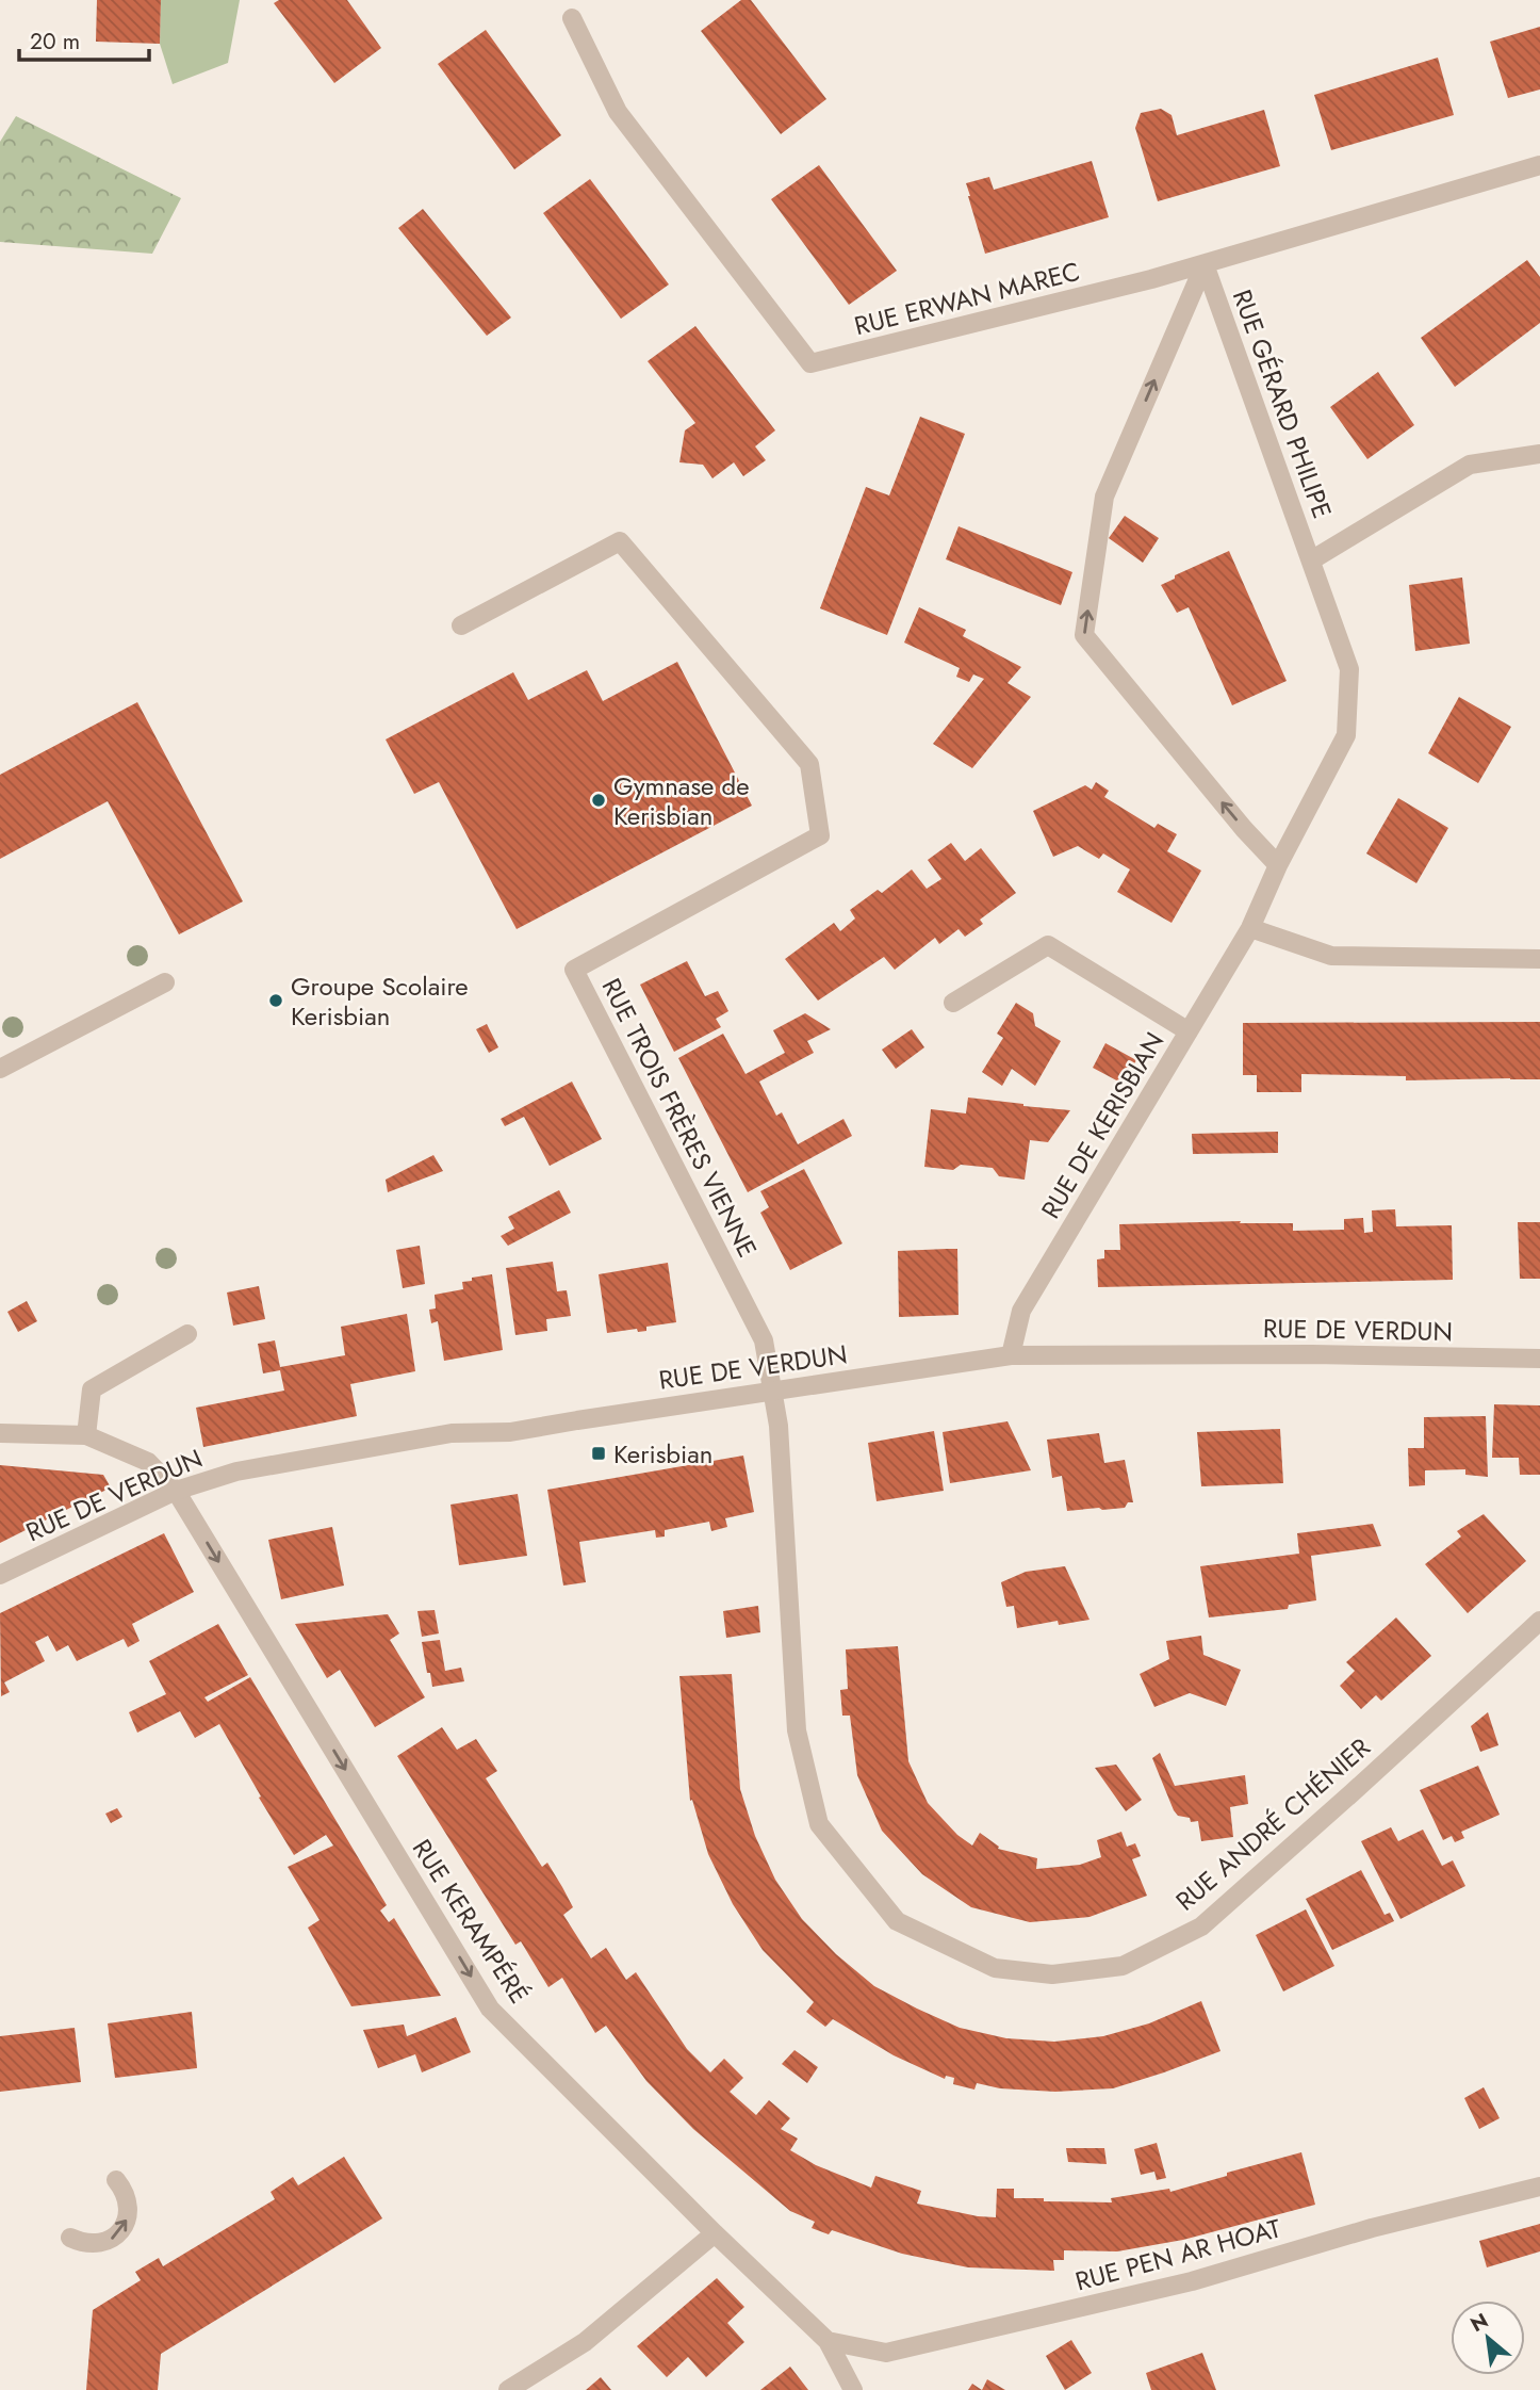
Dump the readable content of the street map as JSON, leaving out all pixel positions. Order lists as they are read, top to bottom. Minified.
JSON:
{"streets":{"street":["RUE ERWAN MAREC","RUE GÉRARD PHILIPE","RUE TROIS FRÈRES VIENNE","RUE DE KERISBIAN","RUE DE VERDUN","RUE ANDRÉ CHÉNIER","RUE KERAMPÉRÉ","RUE PEN AR HOAT"]},"crossings":[["RUE ERWAN MAREC","RUE GÉRARD PHILIPE"],["RUE GÉRARD PHILIPE","RUE DE KERISBIAN"],["RUE TROIS FRÈRES VIENNE","RUE DE VERDUN"],["RUE TROIS FRÈRES VIENNE","RUE ANDRÉ CHÉNIER"],["RUE DE KERISBIAN","RUE DE VERDUN"],["RUE DE VERDUN","RUE ANDRÉ CHÉNIER"],["RUE DE VERDUN","RUE KERAMPÉRÉ"],["RUE KERAMPÉRÉ","RUE PEN AR HOAT"]],"one_way":["RUE KERAMPÉRÉ"],"places":{"other":["Gymnase de Kerisbian","Groupe Scolaire Kerisbian"],"transit":["Kerisbian"]},"scale_bar":"20 m","north":"top left"}
